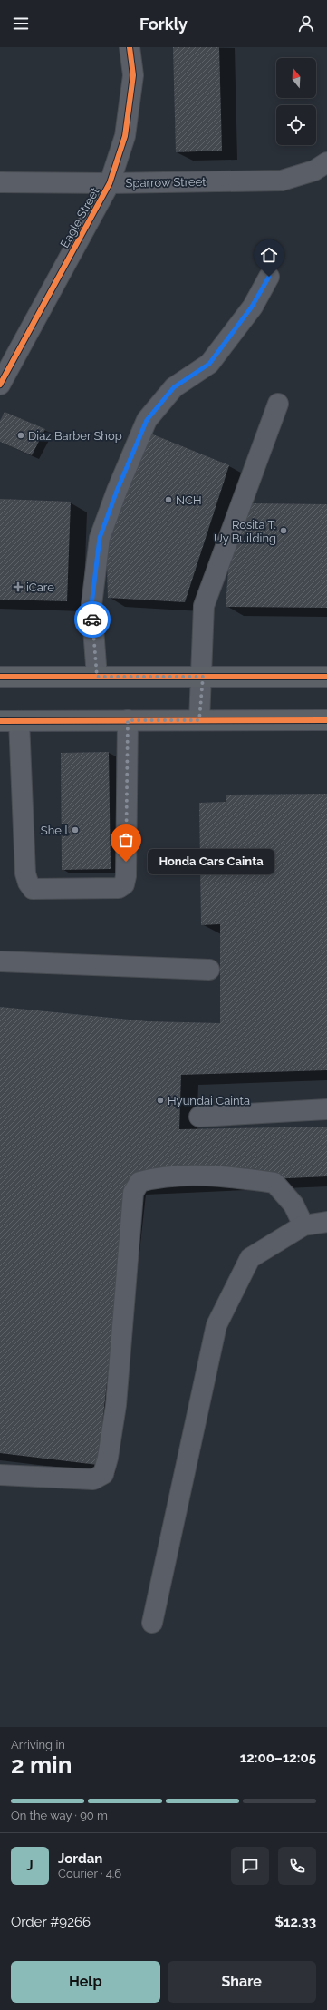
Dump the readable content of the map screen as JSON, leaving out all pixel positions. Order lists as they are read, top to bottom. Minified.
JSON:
{"streets":{"street":["Sparrow Street","Eagle Street"]},"crossings":[["Sparrow Street","Eagle Street"]],"places":{"other":["Diaz Barber Shop","NCH","Rosita T. Uy Building","Shell","Honda Cars Cainta","Hyundai Cainta"],"health":["iCare"]},"north":"top","page":{"header":"Forkly","bubble":"Honda Cars Cainta","heading":["2 min","Arriving in","12:00–12:05"],"panel":["Jordan","Courier · 4.6","Order #9266","$12.33"],"bar":"On the way · 90 m","round":"J","buttons":["Help","Share"]}}
